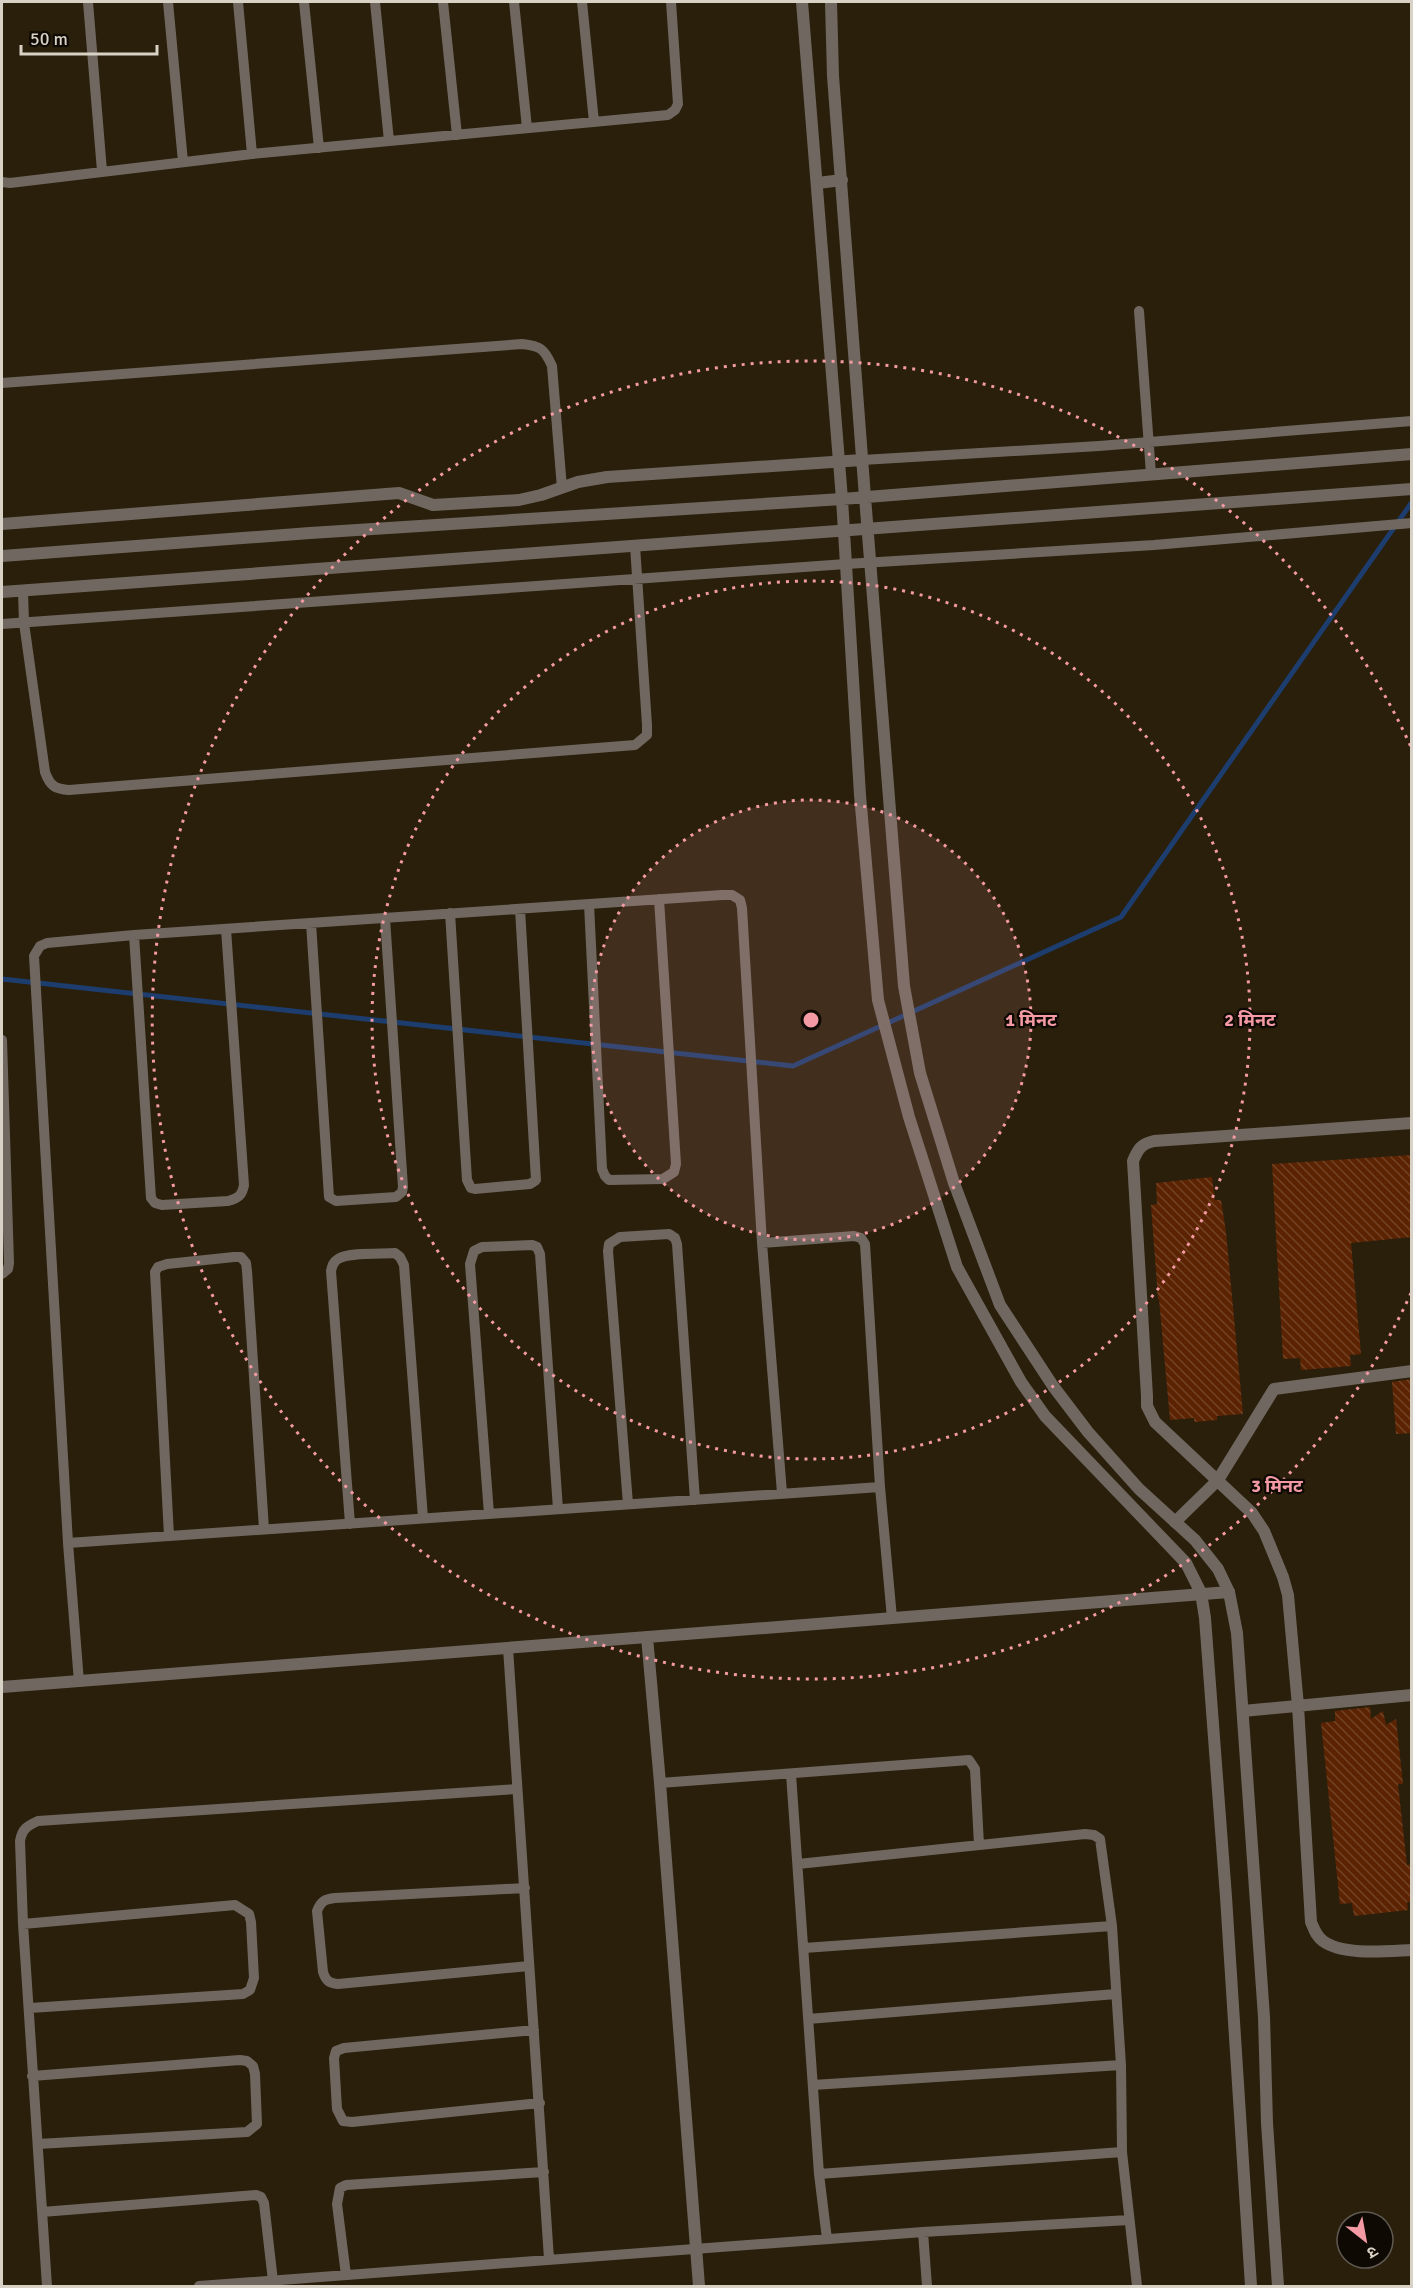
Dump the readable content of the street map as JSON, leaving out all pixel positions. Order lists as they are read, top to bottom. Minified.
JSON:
{"scale_bar":"50 m","north":"bottom right","rings":["1 मिनट","2 मिनट","3 मिनट"]}
